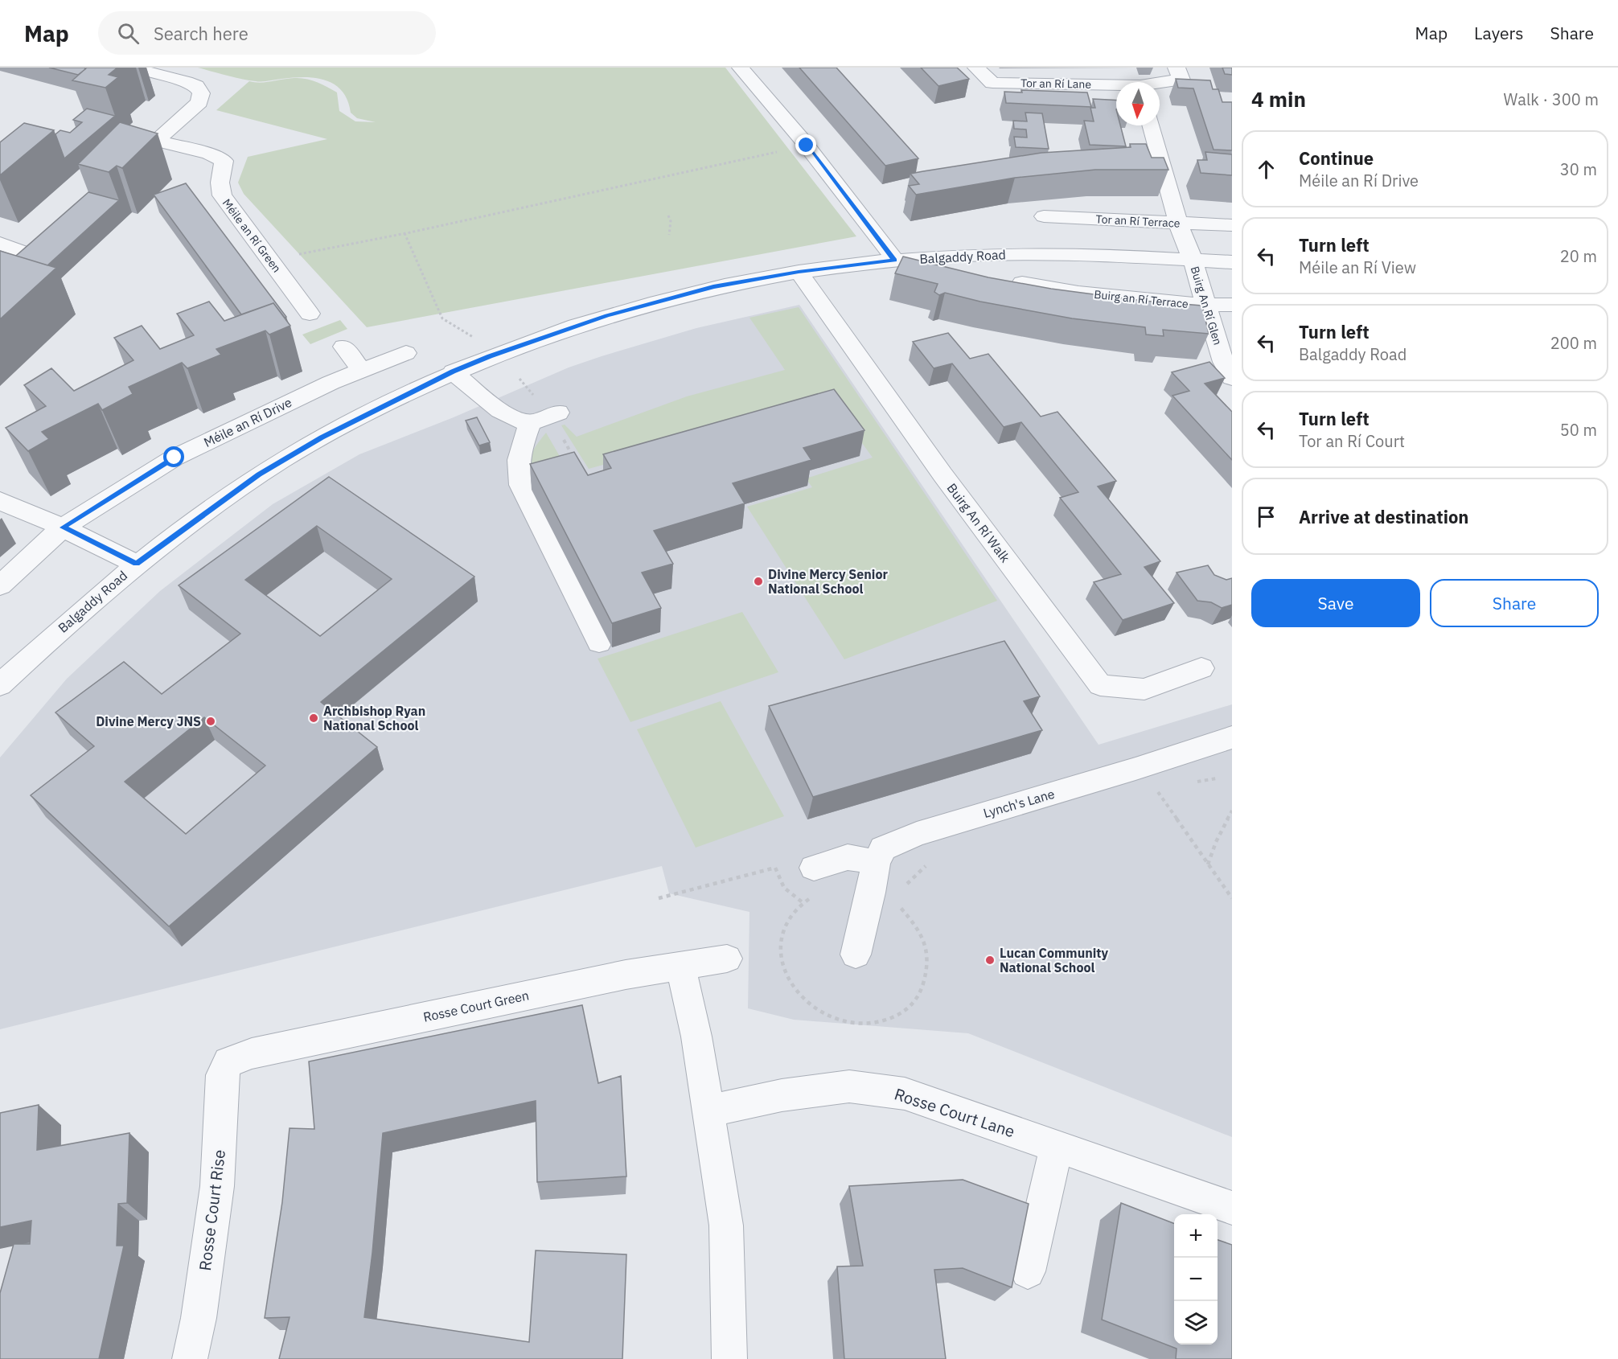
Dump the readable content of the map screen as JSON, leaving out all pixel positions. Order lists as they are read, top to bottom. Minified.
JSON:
{"streets":{"street":["Tor an Rí Lane","Tor an Rí Terrace","Méile an Rí Green","Balgaddy Road","Buirg an Rí Terrace","Buirg An Rí Glen","Méile an Rí Drive","Buirg An Rí Walk","Lynch's Lane","Rosse Court Green","Rosse Court Lane","Rosse Court Rise"]},"crossings":[["Balgaddy Road","Buirg An Rí Glen"],["Balgaddy Road","Buirg An Rí Walk"],["Buirg an Rí Terrace","Buirg An Rí Glen"],["Rosse Court Green","Rosse Court Rise"]],"places":["Divine Mercy Senior National School","Archbishop Ryan National School","Divine Mercy JNS","Lucan Community National School"],"north":"bottom","page":{"header":"Map","search":"Search here","nav":["Map","Layers","Share"],"heading":["4 min","Walk · 300 m"],"list":[["Continue","Méile an Rí Drive","30 m"],["Turn left","Méile an Rí View","20 m"],["Turn left","Balgaddy Road","200 m"],["Turn left","Tor an Rí Court","50 m"],"Arrive at destination"],"buttons":["Save","Share"],"map_buttons":["+","−"]}}
